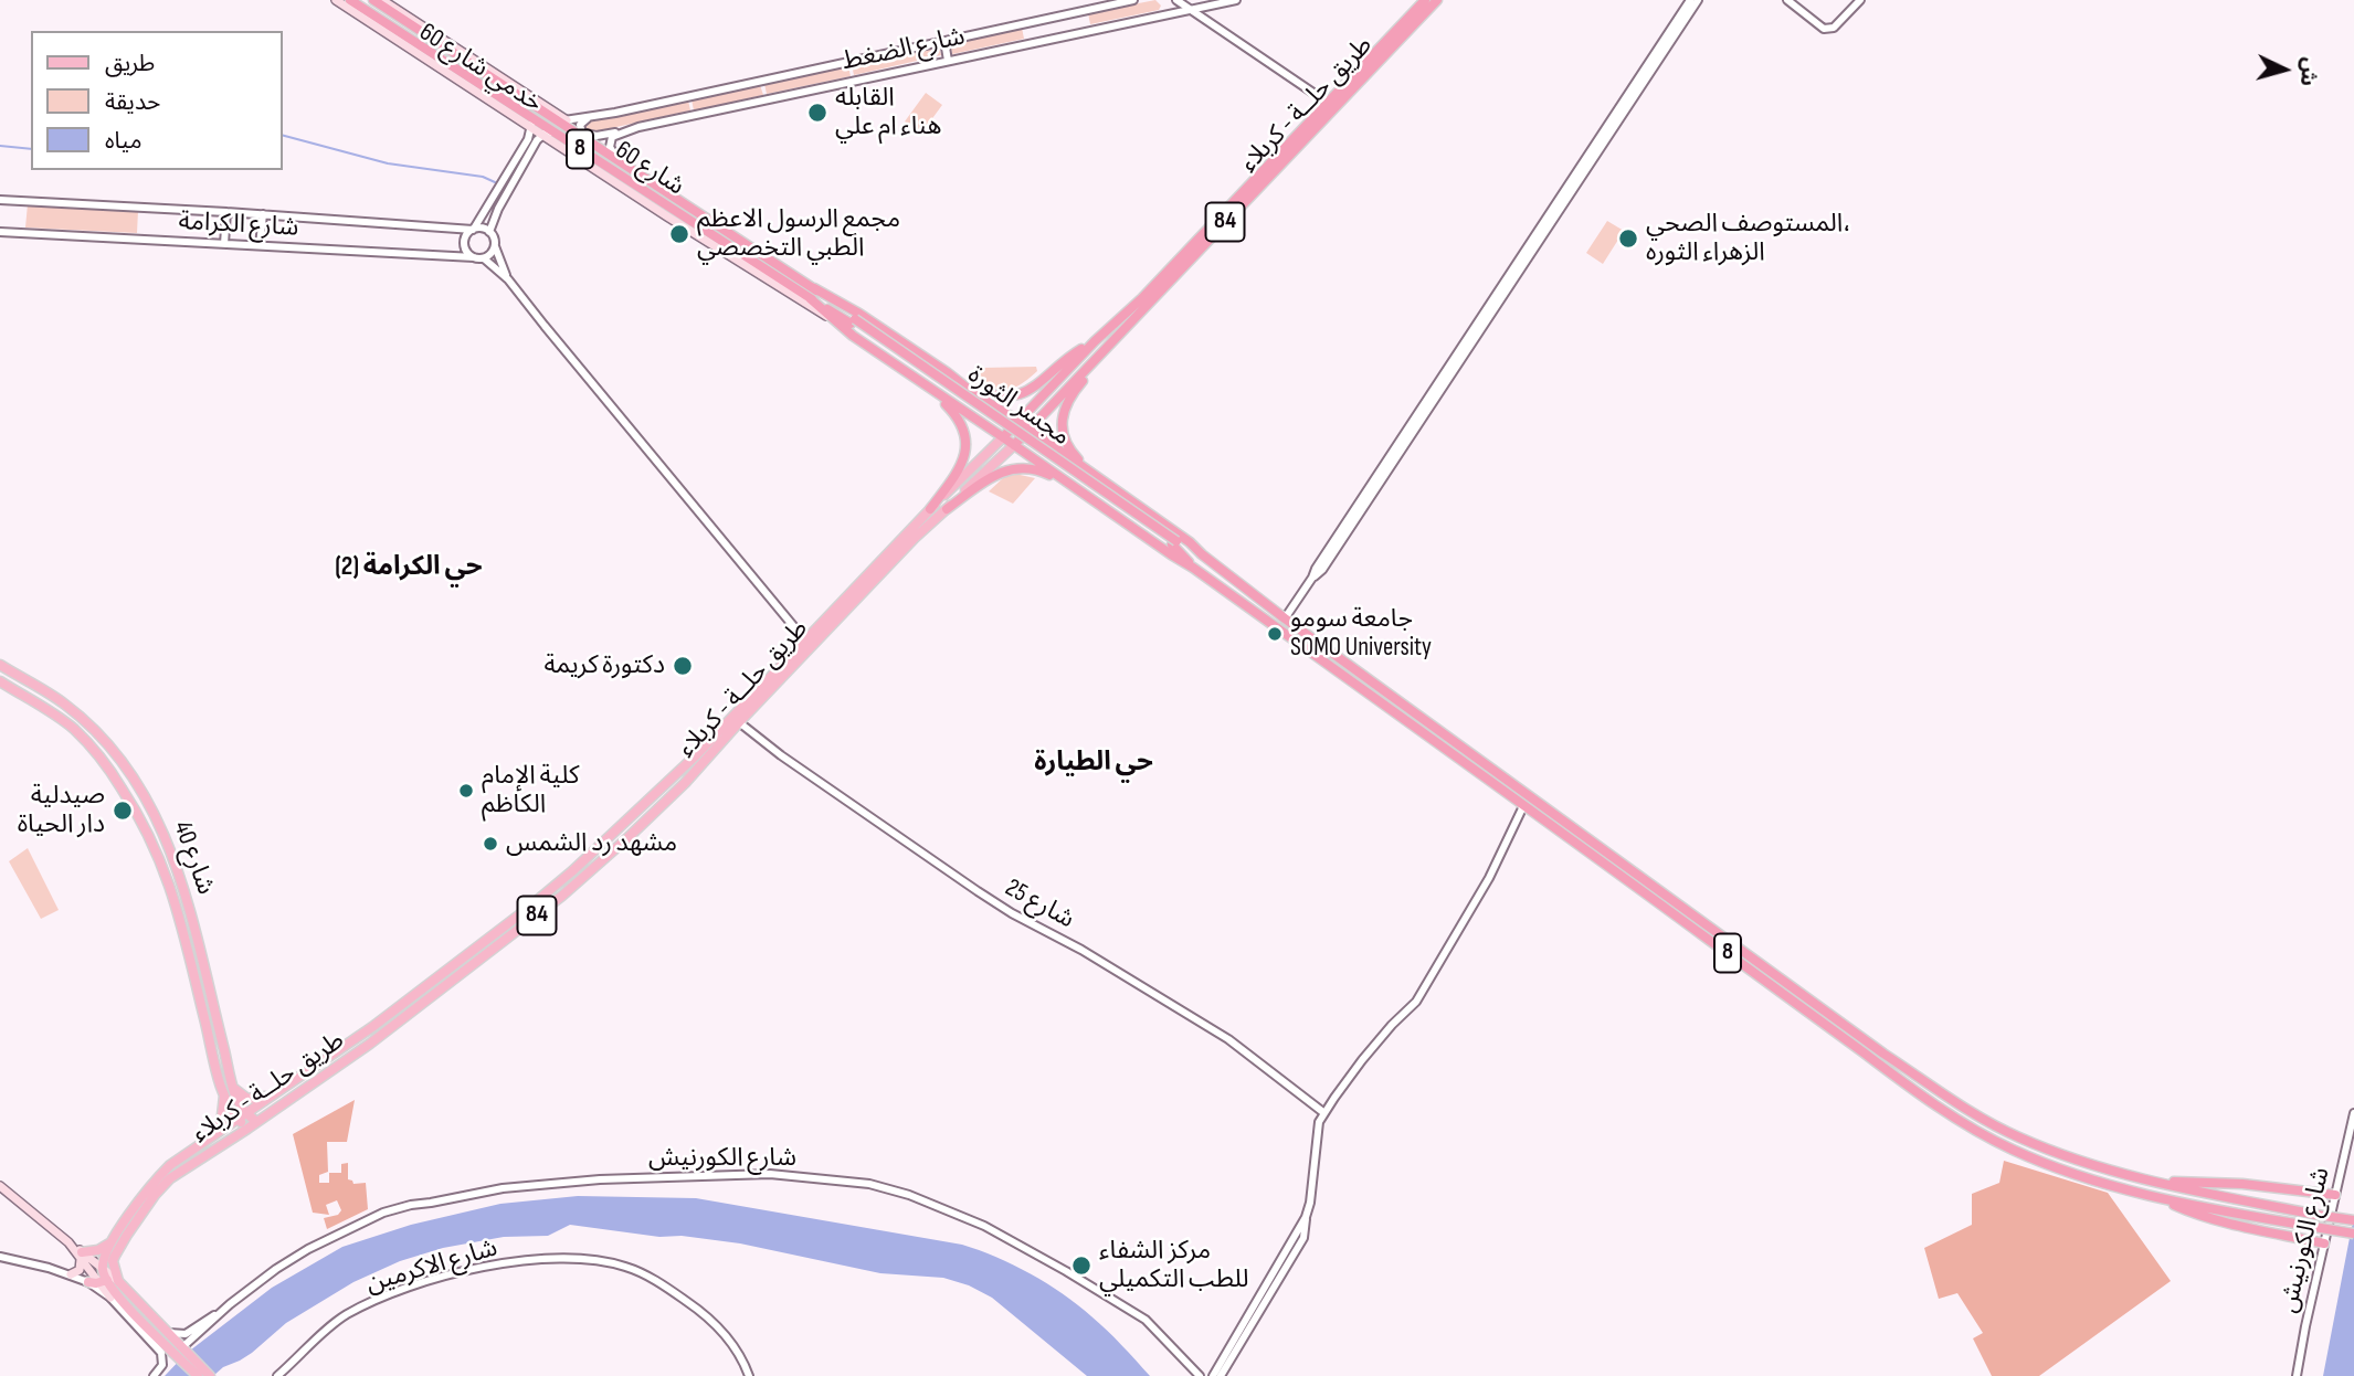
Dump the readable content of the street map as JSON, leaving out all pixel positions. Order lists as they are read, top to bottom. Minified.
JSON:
{"streets":{"highway":["طريق حلــة - كربلاء","8","شارع 60","84","مجسر الثورة"],"main road":["خدمي شارع 60","شارع 40"],"street":["شارع الضغط","شارع الكرامة","شارع 25","شارع الكورنيش","شارع الاكرمين"]},"crossings":[["شارع الضغط","خدمي شارع 60"],["شارع الضغط","شارع 60"],["خدمي شارع 60","شارع 60"],["طريق حلــة - كربلاء","شارع 40"],["طريق حلــة - كربلاء","شارع 25"],["8","مجسر الثورة"],["شارع 60","مجسر الثورة"]],"districts":["حي الكرامة (2)","حي الطيارة"],"places":["القابله هناء ام علي","مجمع الرسول الاعظم الطبي التخصصي","المستوصف الصحي، الزهراء الثوره","جامعة سومو SOMO University","دكتورة كريمة","كلية الإمام الكاظم","صيدلية دار الحياة","مشهد رد الشمس","مركز الشفاء للطب التكميلي"],"legend":["طريق","حديقة","مياه"],"north":"right"}
